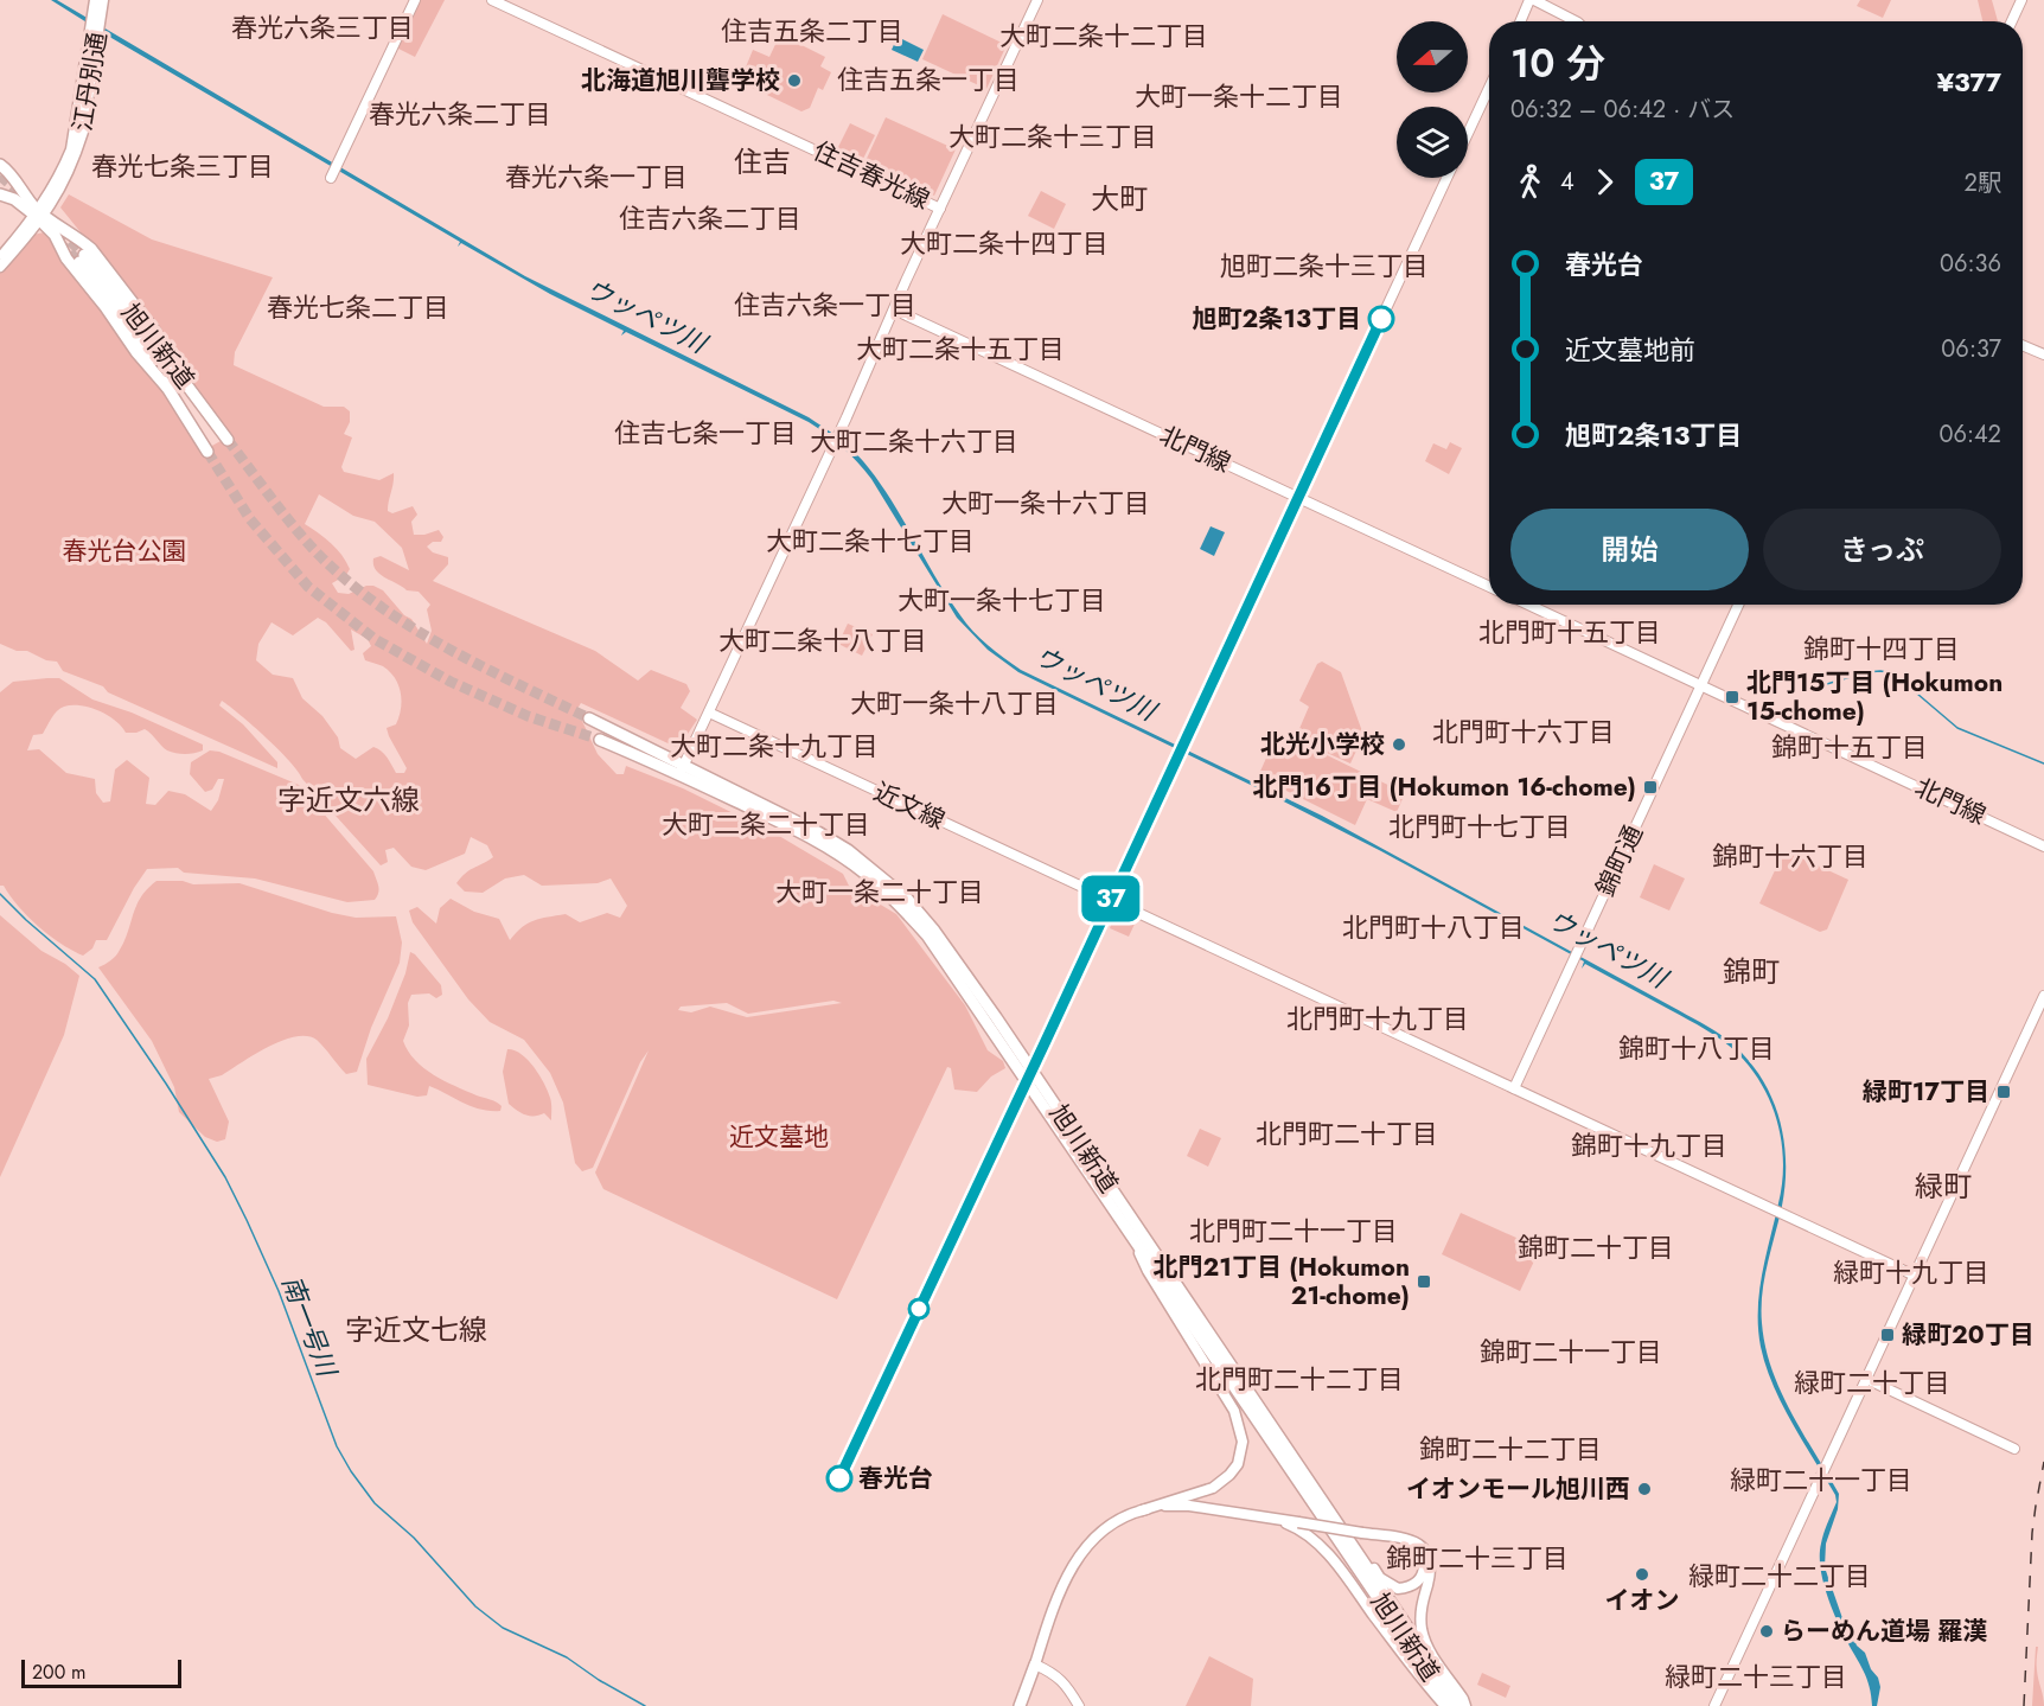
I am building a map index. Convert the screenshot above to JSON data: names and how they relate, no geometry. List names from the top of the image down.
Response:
{
  "streets": {
    "highway": ["旭川新道"],
    "main road": ["江丹別通"],
    "street": [
      "住吉春光線",
      "北門線",
      "近文線",
      "錦町通"
    ]
  },
  "crossings": [
    ["北門線", "錦町通"],
    ["近文線", "錦町通"]
  ],
  "districts": [
    "春光六条三丁目",
    "住吉五条二丁目",
    "大町二条十二丁目",
    "住吉五条一丁目",
    "大町一条十二丁目",
    "春光六条二丁目",
    "大町二条十三丁目",
    "住吉",
    "春光七条三丁目",
    "春光六条一丁目",
    "大町",
    "住吉六条二丁目",
    "大町二条十四丁目",
    "旭町二条十三丁目",
    "住吉六条一丁目",
    "春光七条二丁目",
    "大町二条十五丁目",
    "住吉七条一丁目",
    "大町二条十六丁目",
    "大町一条十六丁目",
    "大町二条十七丁目",
    "大町一条十七丁目",
    "北門町十五丁目",
    "大町二条十八丁目",
    "錦町十四丁目",
    "大町一条十八丁目",
    "北門町十六丁目",
    "大町二条十九丁目",
    "錦町十五丁目",
    "字近文六線",
    "大町二条二十丁目",
    "北門町十七丁目",
    "錦町十六丁目",
    "大町一条二十丁目",
    "北門町十八丁目",
    "錦町",
    "北門町十九丁目",
    "錦町十八丁目",
    "北門町二十丁目",
    "錦町十九丁目",
    "緑町",
    "北門町二十一丁目",
    "錦町二十丁目",
    "緑町十九丁目",
    "字近文七線",
    "錦町二十一丁目",
    "北門町二十二丁目",
    "緑町二十丁目",
    "錦町二十二丁目",
    "緑町二十一丁目",
    "錦町二十三丁目",
    "緑町二十二丁目",
    "緑町二十三丁目"
  ],
  "water": ["ウッペツ川", "南一号川"],
  "parks": ["春光台公園", "近文墓地"],
  "places": {
    "other": [
      "北海道旭川聾学校",
      "旭町2条13丁目",
      "北光小学校",
      "春光台",
      "イオンモール旭川西",
      "イオン",
      "らーめん道場 羅漢"
    ],
    "transit": [
      "北門15丁目 (Hokumon 15-chome)",
      "北門16丁目 (Hokumon 16-chome)",
      "緑町17丁目",
      "北門21丁目 (Hokumon 21-chome)",
      "緑町20丁目"
    ]
  },
  "lines": ["bus line 37"],
  "scale_bar": "200 m",
  "north": "left",
  "page": {
    "on_map": "37",
    "heading": ["10 分", "06:32 – 06:42 · バス", "¥377"],
    "legs": ["4", "37", "2駅"],
    "list": [
      {
        "name": "春光台",
        "value": "06:36"
      },
      {
        "name": "近文墓地前",
        "value": "06:37"
      },
      {
        "name": "旭町2条13丁目",
        "value": "06:42"
      }
    ],
    "buttons": ["開始", "きっぷ"],
    "scale": "200 m"
  }
}
